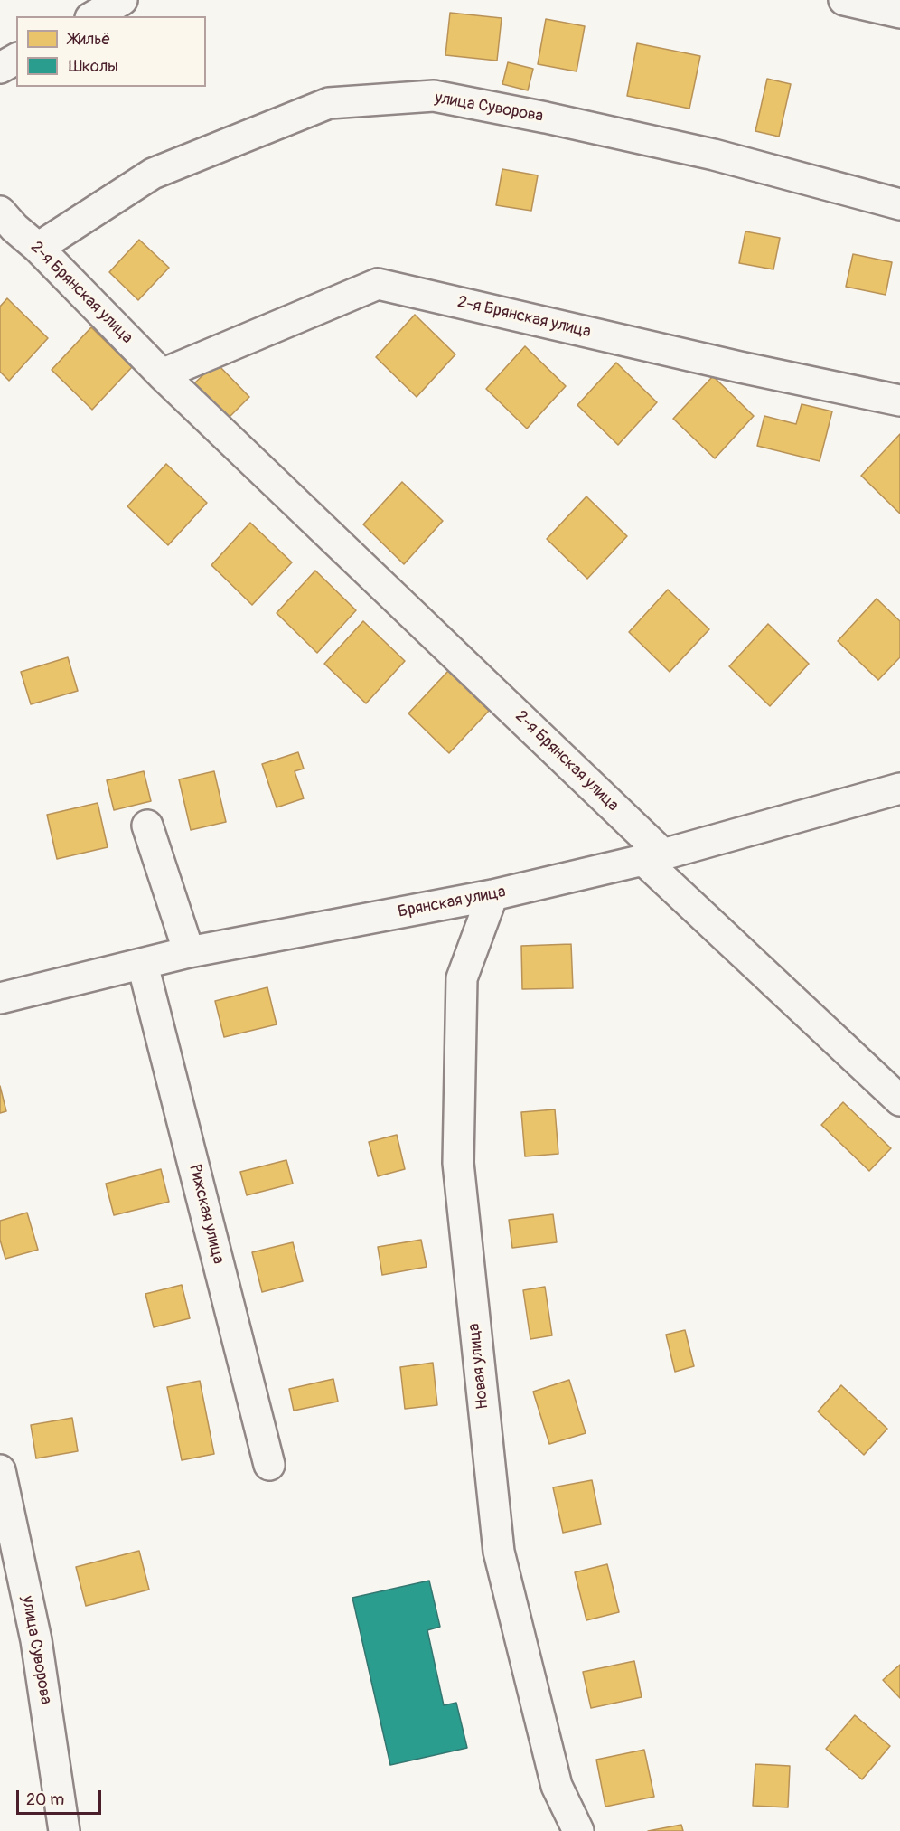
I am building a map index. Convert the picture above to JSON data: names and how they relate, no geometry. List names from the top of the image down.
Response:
{
  "streets": {
    "street": [
      "улица Суворова",
      "2-я Брянская улица",
      "Брянская улица",
      "Рижская улица",
      "Новая улица"
    ]
  },
  "crossings": [
    ["улица Суворова", "2-я Брянская улица"],
    ["2-я Брянская улица", "Брянская улица"],
    ["Брянская улица", "Рижская улица"],
    ["Брянская улица", "Новая улица"]
  ],
  "legend": ["Жильё", "Школы"],
  "scale_bar": "20 m"
}
